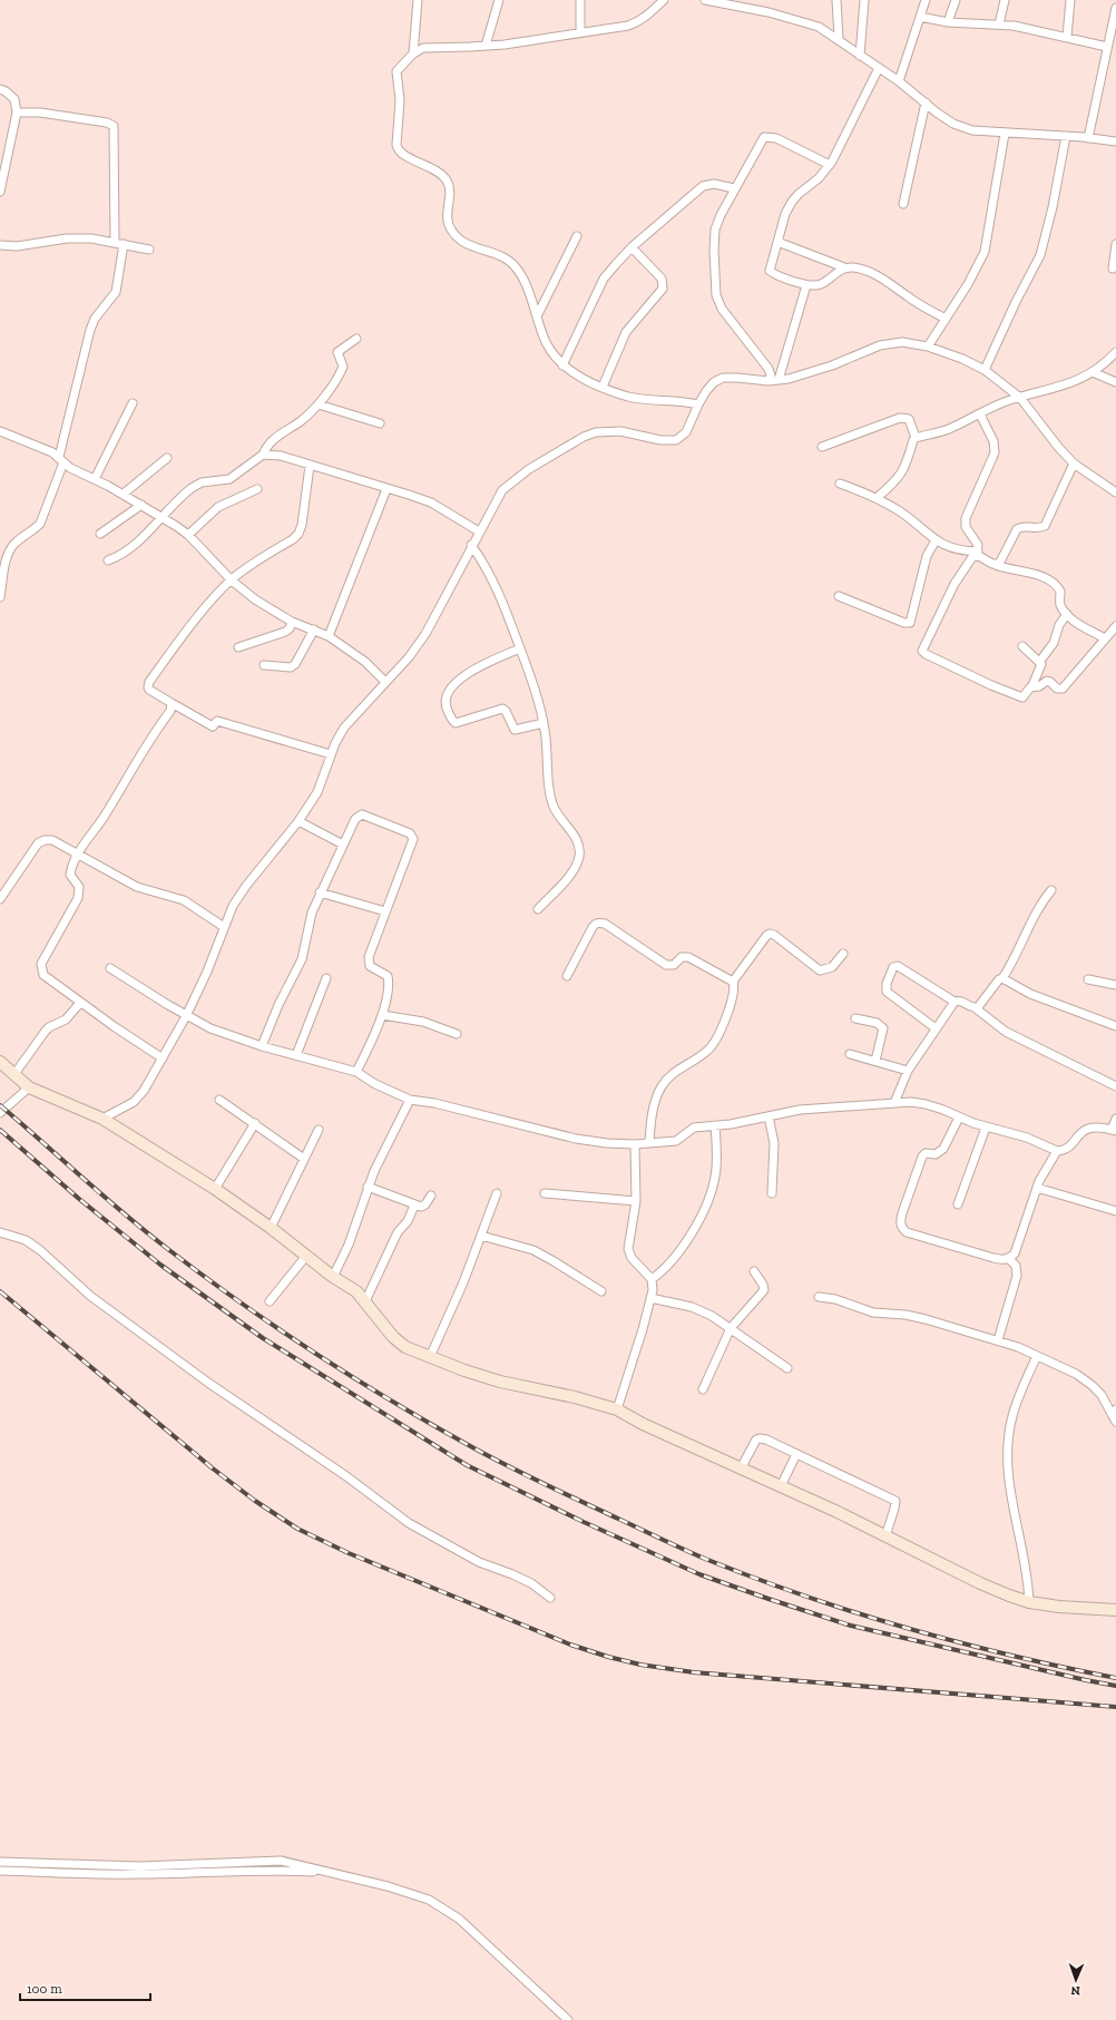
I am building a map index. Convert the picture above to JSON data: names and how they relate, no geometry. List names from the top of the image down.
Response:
{
  "scale_bar": "100 m",
  "north": "bottom"
}
